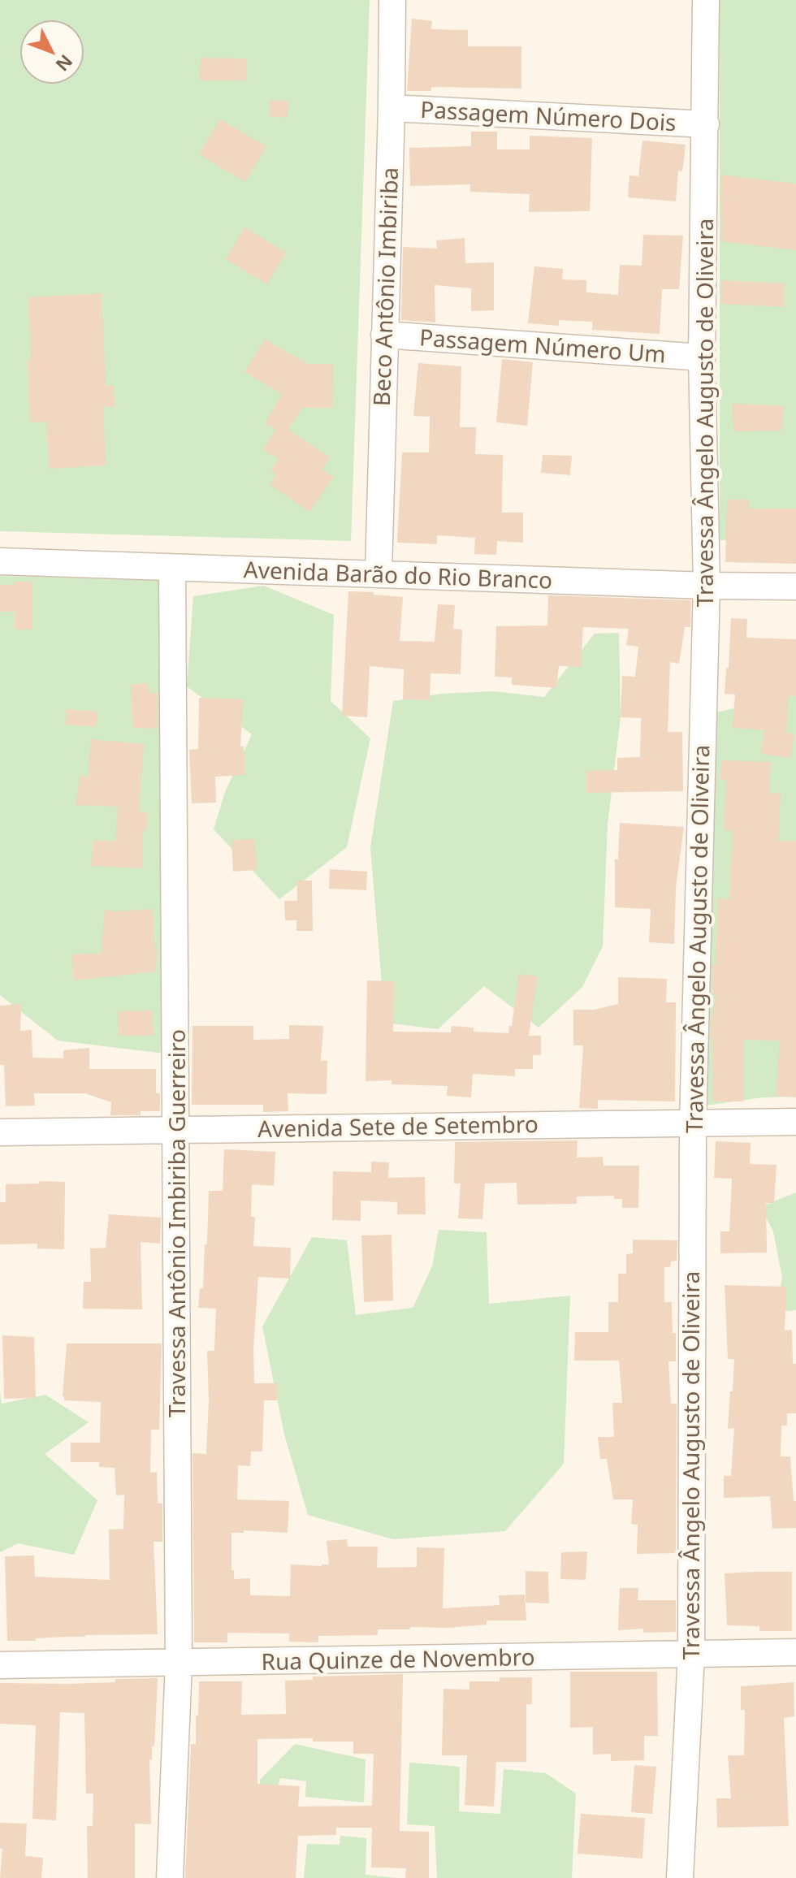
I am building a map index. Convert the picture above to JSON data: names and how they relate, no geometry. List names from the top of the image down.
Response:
{
  "streets": {
    "street": [
      "Passagem Número Dois",
      "Beco Antônio Imbiriba",
      "Passagem Número Um",
      "Travessa Ângelo Augusto de Oliveira",
      "Avenida Barão do Rio Branco",
      "Avenida Sete de Setembro",
      "Travessa Antônio Imbiriba Guerreiro",
      "Rua Quinze de Novembro"
    ]
  },
  "crossings": [
    ["Passagem Número Dois", "Beco Antônio Imbiriba"],
    ["Passagem Número Dois", "Travessa Ângelo Augusto de Oliveira"],
    ["Beco Antônio Imbiriba", "Passagem Número Um"],
    ["Beco Antônio Imbiriba", "Avenida Barão do Rio Branco"],
    ["Passagem Número Um", "Travessa Ângelo Augusto de Oliveira"],
    ["Travessa Ângelo Augusto de Oliveira", "Avenida Barão do Rio Branco"],
    ["Travessa Ângelo Augusto de Oliveira", "Avenida Sete de Setembro"],
    ["Travessa Ângelo Augusto de Oliveira", "Rua Quinze de Novembro"],
    ["Avenida Barão do Rio Branco", "Travessa Antônio Imbiriba Guerreiro"],
    ["Avenida Sete de Setembro", "Travessa Antônio Imbiriba Guerreiro"],
    ["Travessa Antônio Imbiriba Guerreiro", "Rua Quinze de Novembro"]
  ],
  "north": "bottom right"
}
